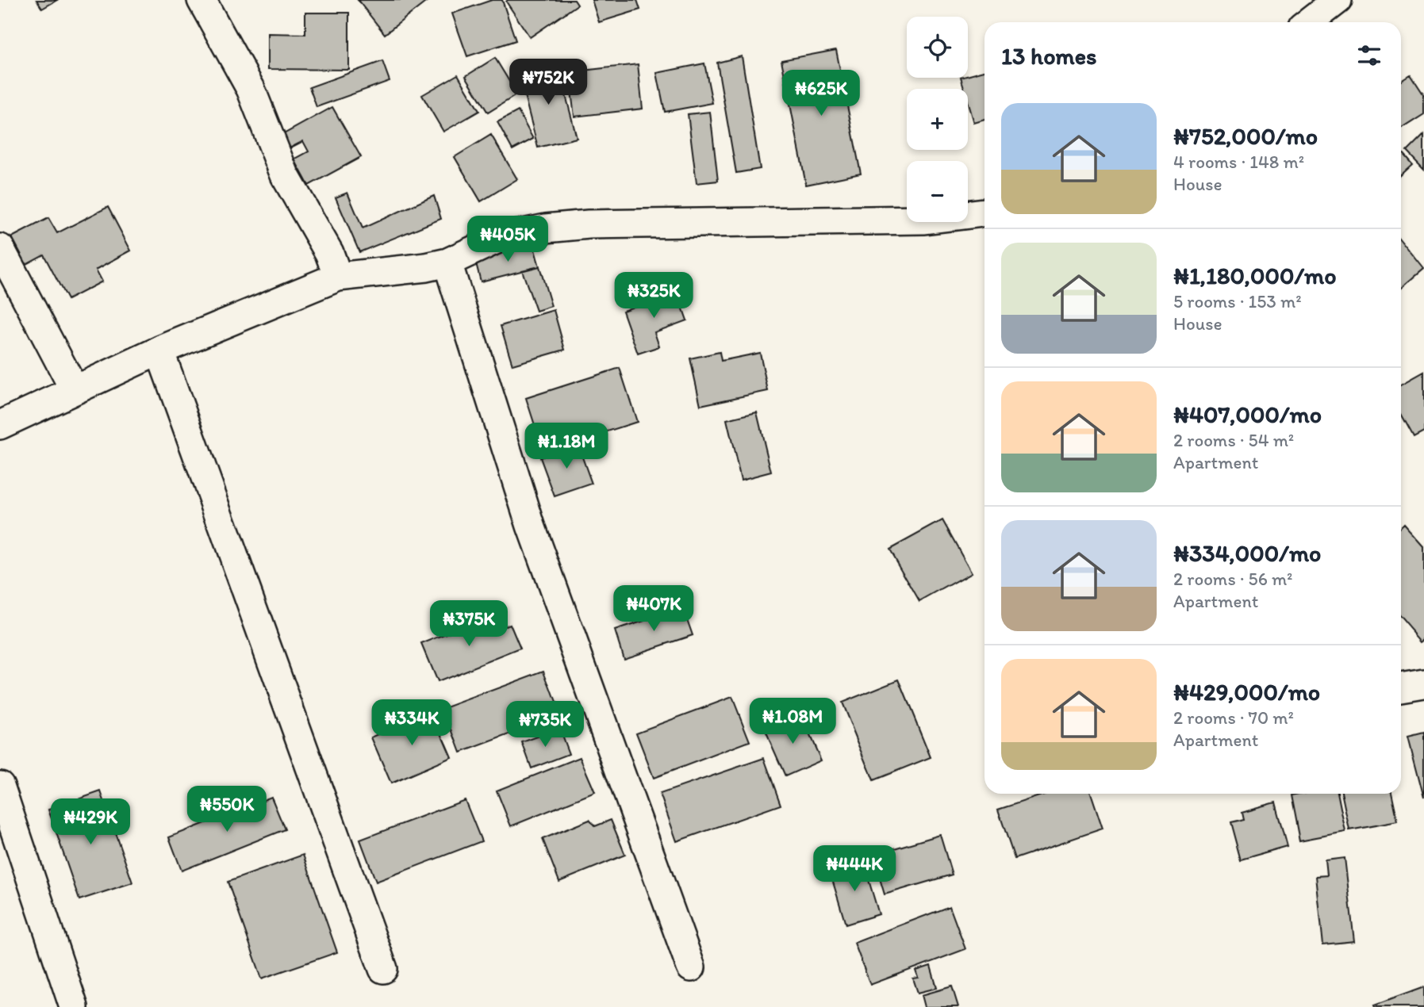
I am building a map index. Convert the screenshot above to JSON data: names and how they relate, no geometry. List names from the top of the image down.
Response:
{
  "page": {
    "map_buttons": ["+", "−"],
    "heading": "13 homes",
    "price": [
      "₦752K",
      "₦625K",
      "₦405K",
      "₦325K",
      "₦1.18M",
      "₦407K",
      "₦375K",
      "₦1.08M",
      "₦334K",
      "₦735K",
      "₦550K",
      "₦429K",
      "₦444K"
    ],
    "list": [
      {
        "name": "₦752,000/mo",
        "note": "4 rooms · 148 m² · House"
      },
      {
        "name": "₦1,180,000/mo",
        "note": "5 rooms · 153 m² · House"
      },
      {
        "name": "₦407,000/mo",
        "note": "2 rooms · 54 m² · Apartment"
      },
      {
        "name": "₦334,000/mo",
        "note": "2 rooms · 56 m² · Apartment"
      },
      {
        "name": "₦429,000/mo",
        "note": "2 rooms · 70 m² · Apartment"
      }
    ]
  }
}
